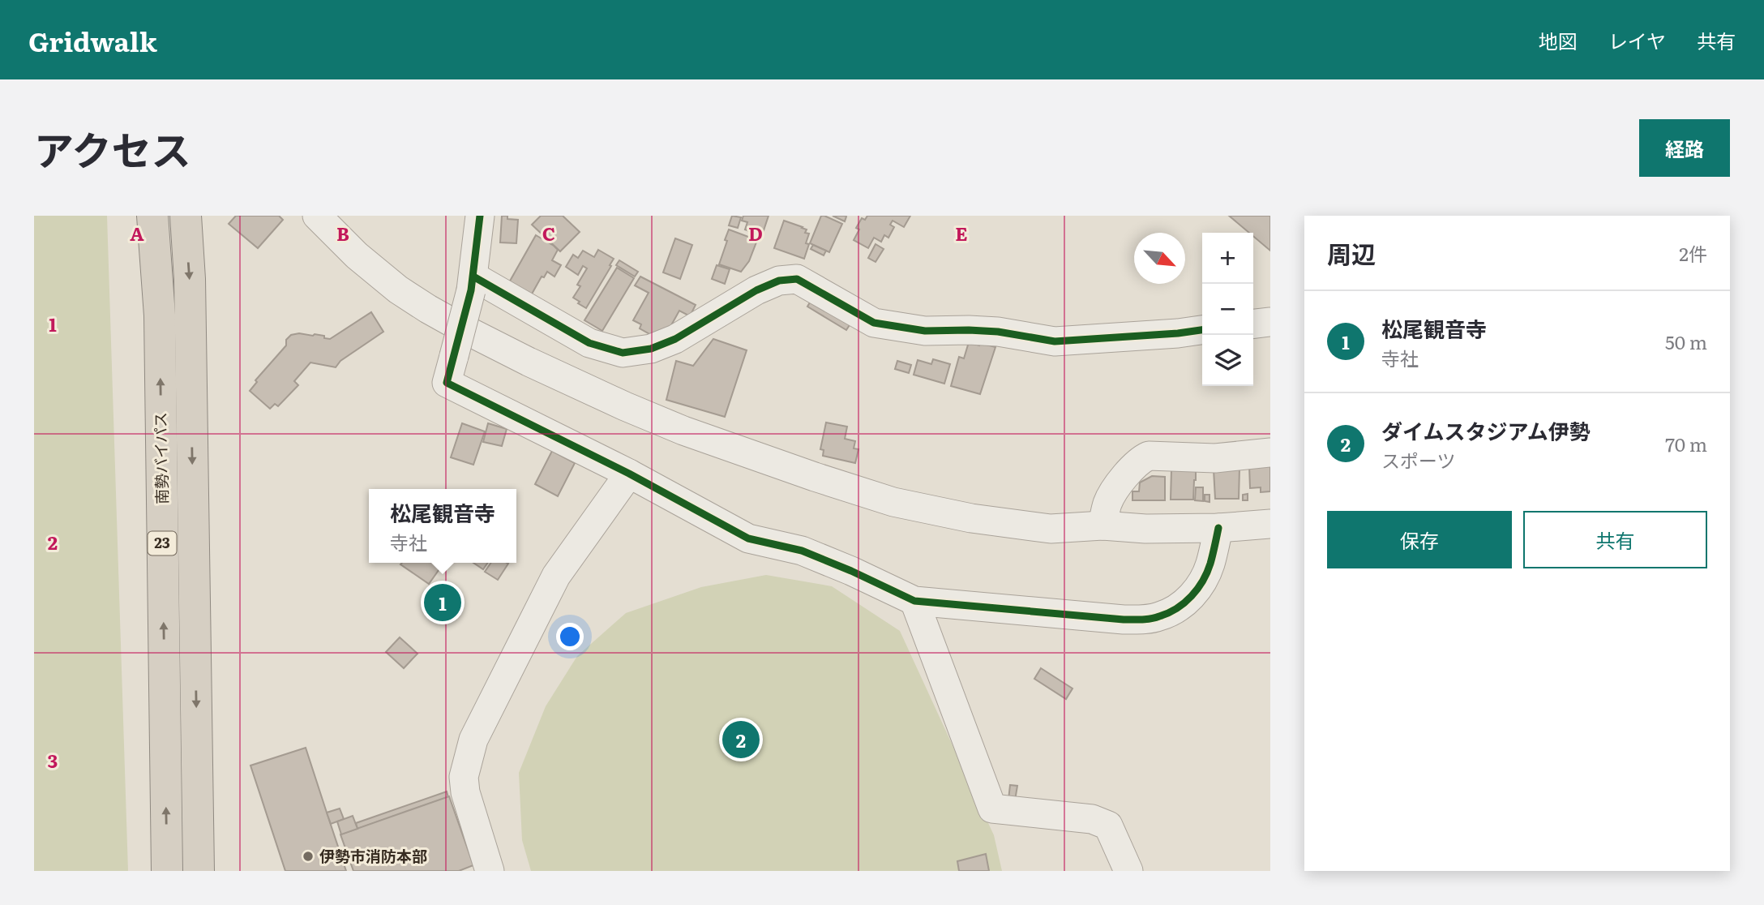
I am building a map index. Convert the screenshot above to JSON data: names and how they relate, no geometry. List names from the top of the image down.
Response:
{
  "streets": {
    "highway": ["南勢バイパス", "23"]
  },
  "places": ["伊勢市消防本部"],
  "north": "bottom right",
  "page": {
    "header": "Gridwalk",
    "nav": ["地図", "レイヤ", "共有"],
    "title": "アクセス",
    "buttons": [
      "経路",
      ["保存", "共有"]
    ],
    "heading": ["周辺", "2件"],
    "map_buttons": ["+", "−"],
    "list": [
      {
        "mark": "1",
        "name": "松尾観音寺",
        "note": "寺社",
        "value": "50 m"
      },
      {
        "mark": "2",
        "name": "ダイムスタジアム伊勢",
        "note": "スポーツ",
        "value": "70 m"
      }
    ],
    "popup": ["松尾観音寺", "寺社"],
    "pins": ["1", "2"]
  },
  "grid": {
    "columns": [
      "A",
      "B",
      "C",
      "D",
      "E"
    ],
    "rows": ["1", "2", "3"]
  }
}
